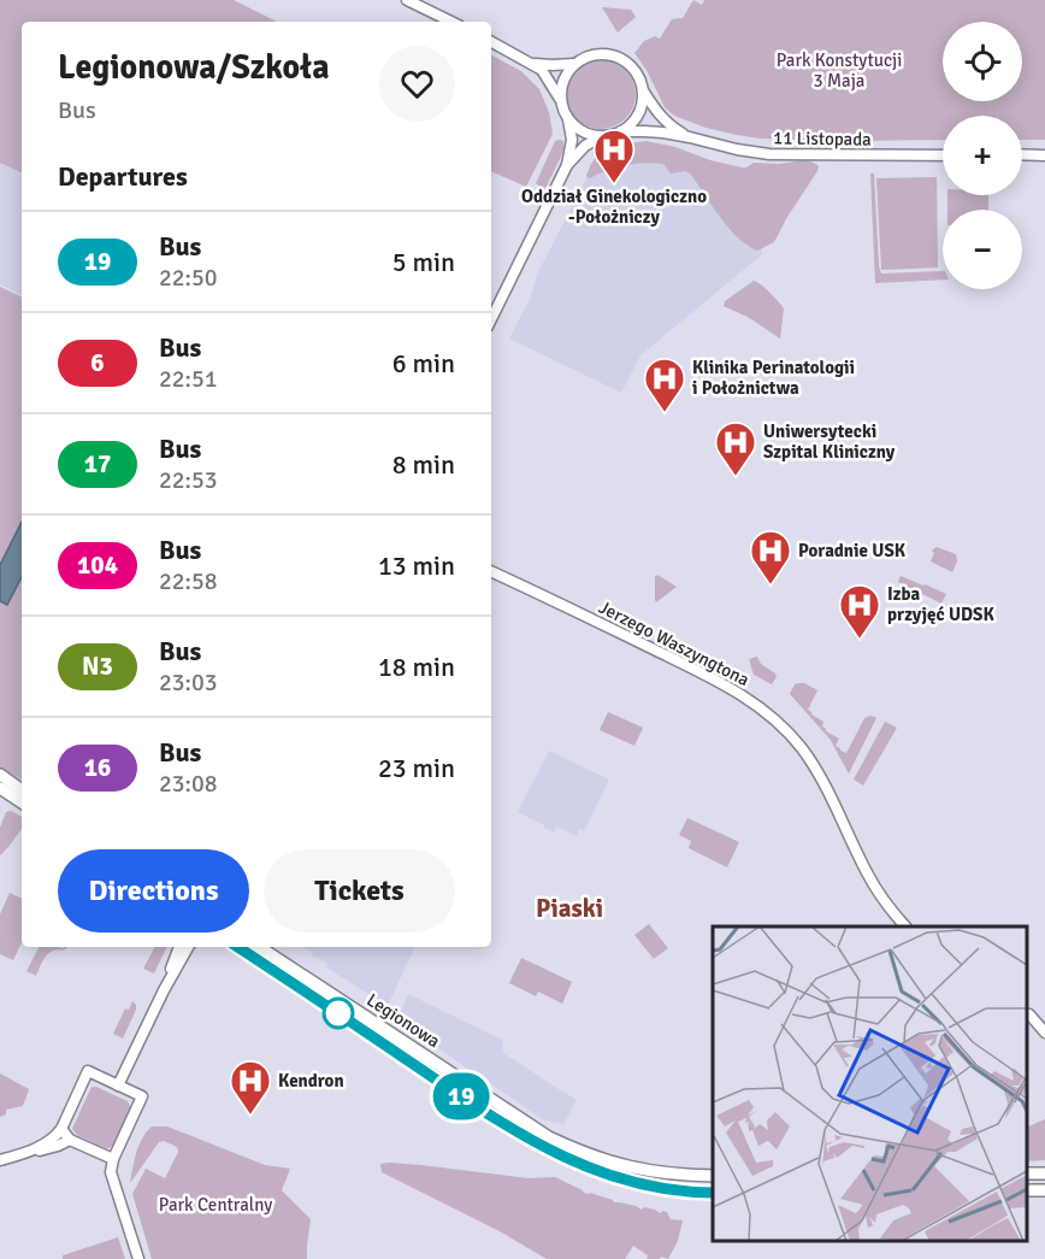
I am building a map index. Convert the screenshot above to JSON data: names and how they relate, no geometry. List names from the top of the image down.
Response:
{
  "streets": {
    "main road": ["Legionowa"],
    "street": ["11 Listopada", "Jerzego Waszyngtona"]
  },
  "districts": ["Piaski"],
  "parks": ["Park Konstytucji 3 Maja", "Park Centralny"],
  "places": {
    "hospital": [
      "Oddział Ginekologiczno -Położniczy",
      "Klinika Perinatologii i Położnictwa",
      "Uniwersytecki Szpital Kliniczny",
      "Poradnie USK",
      "Izba przyjęć UDSK",
      "Kendron"
    ]
  },
  "lines": ["bus line 19"],
  "page": {
    "on_map": "19",
    "map_buttons": ["+", "−"],
    "heading": [
      ["Legionowa/Szkoła", "Bus"],
      "Departures"
    ],
    "list": [
      {
        "mark": "19",
        "name": "Bus",
        "note": "22:50",
        "value": "5 min"
      },
      {
        "mark": "6",
        "name": "Bus",
        "note": "22:51",
        "value": "6 min"
      },
      {
        "mark": "17",
        "name": "Bus",
        "note": "22:53",
        "value": "8 min"
      },
      {
        "mark": "104",
        "name": "Bus",
        "note": "22:58",
        "value": "13 min"
      },
      {
        "mark": "N3",
        "name": "Bus",
        "note": "23:03",
        "value": "18 min"
      },
      {
        "mark": "16",
        "name": "Bus",
        "note": "23:08",
        "value": "23 min"
      }
    ],
    "buttons": ["Directions", "Tickets"]
  }
}
